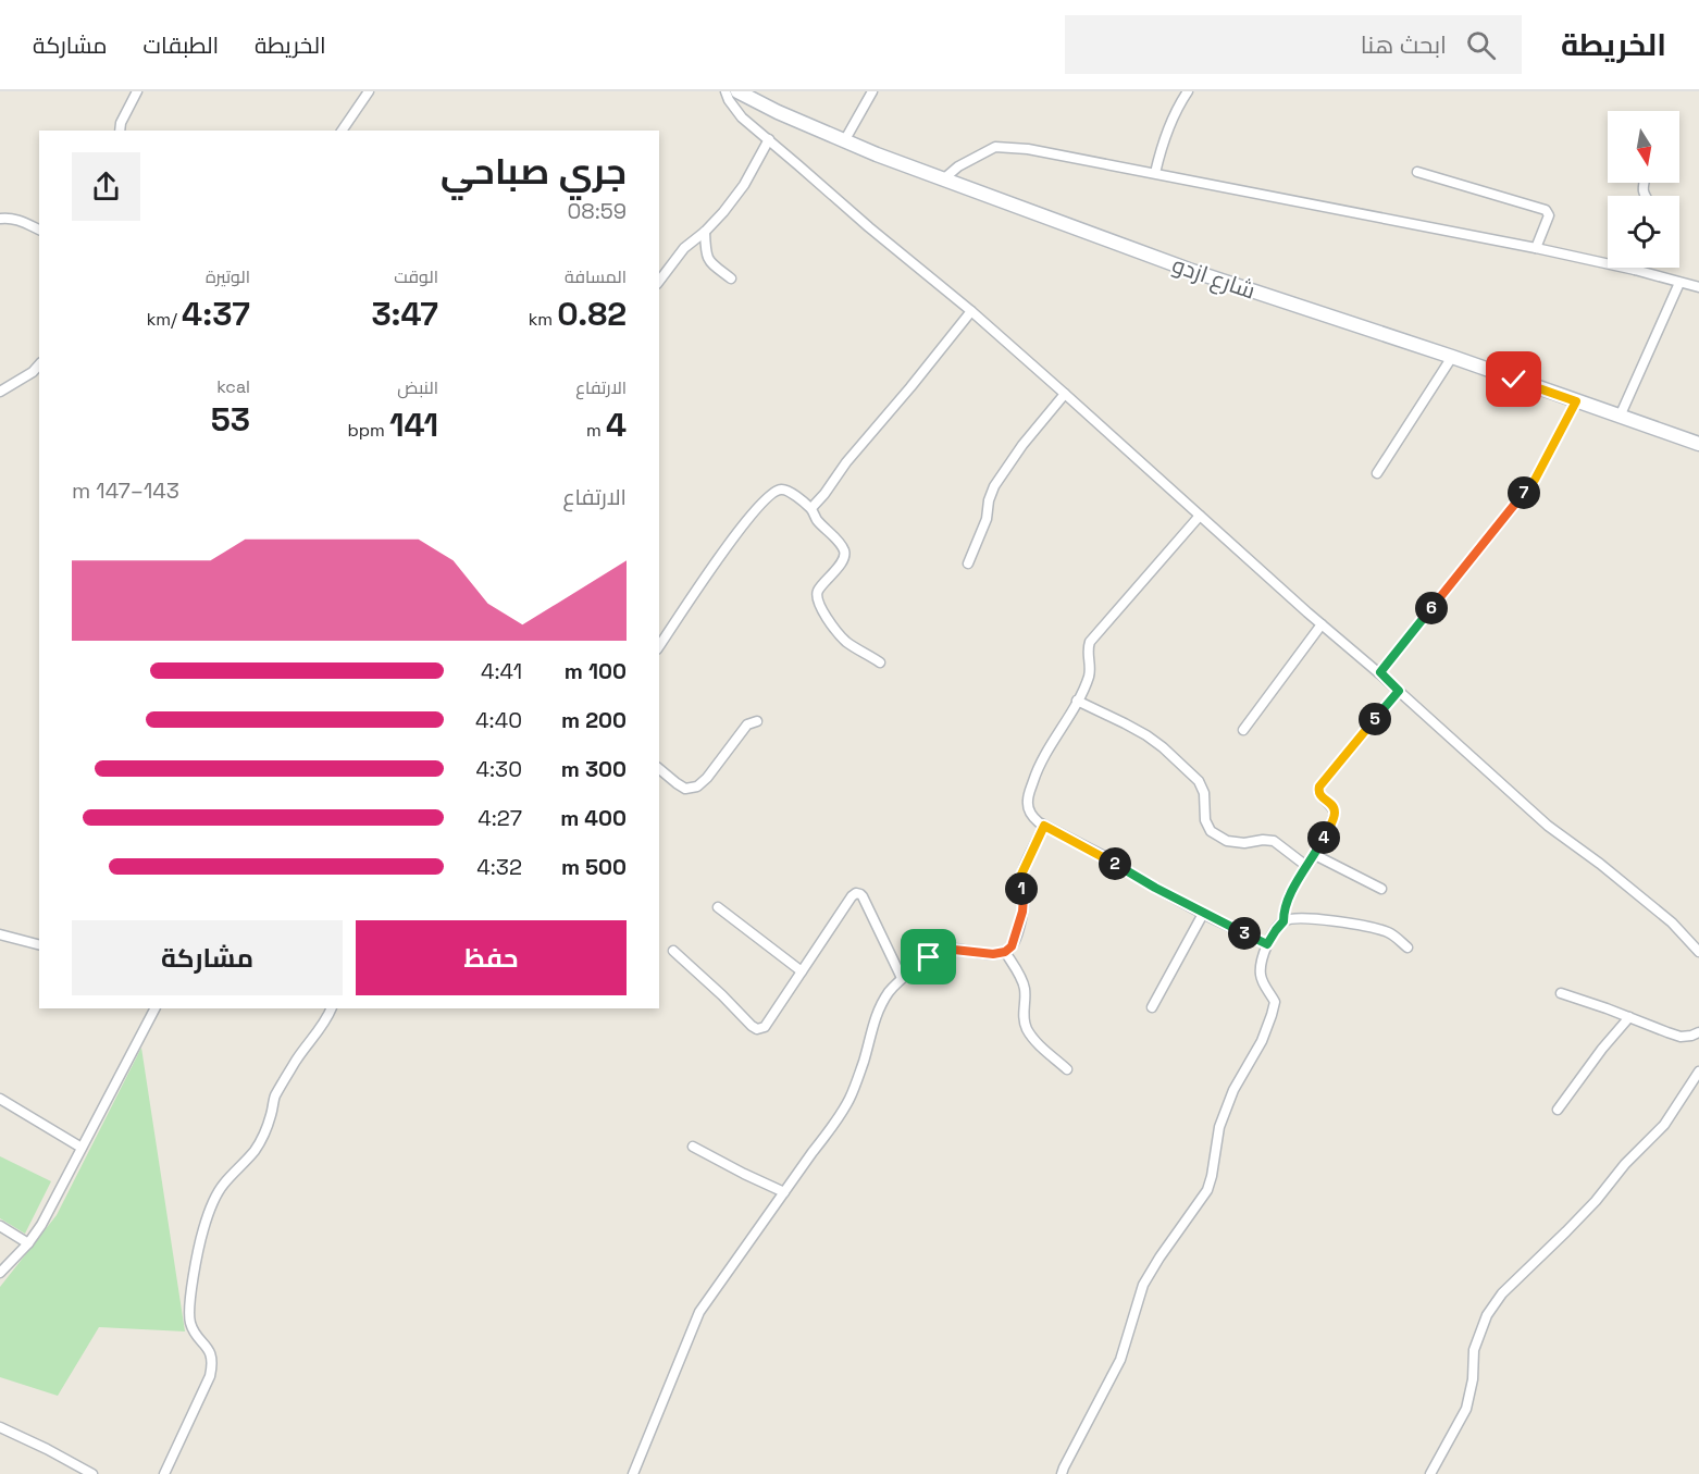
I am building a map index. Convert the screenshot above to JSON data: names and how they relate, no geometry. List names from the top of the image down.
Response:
{
  "streets": {
    "street": ["شارع ازدو"]
  },
  "north": "bottom",
  "page": {
    "header": "الخريطة",
    "search": "ابحث هنا",
    "nav": ["الخريطة", "الطبقات", "مشاركة"],
    "heading": ["جري صباحي", "08:59"],
    "stats": [
      ["المسافة", "0.82 km"],
      ["الوقت", "3:47"],
      ["الوتيرة", "4:37 /km"],
      ["الارتفاع", "4 m"],
      ["النبض", "141 bpm"],
      ["kcal", "53"]
    ],
    "chart": ["الارتفاع", "143–147 m"],
    "pins": [
      "7",
      "6",
      "5",
      "4",
      "2",
      "1",
      "3"
    ],
    "list": [
      {
        "name": "100 m",
        "note": "4:41"
      },
      {
        "name": "200 m",
        "note": "4:40"
      },
      {
        "name": "300 m",
        "note": "4:30"
      },
      {
        "name": "400 m",
        "note": "4:27"
      },
      {
        "name": "500 m",
        "note": "4:32"
      }
    ],
    "buttons": ["حفظ", "مشاركة"]
  }
}
